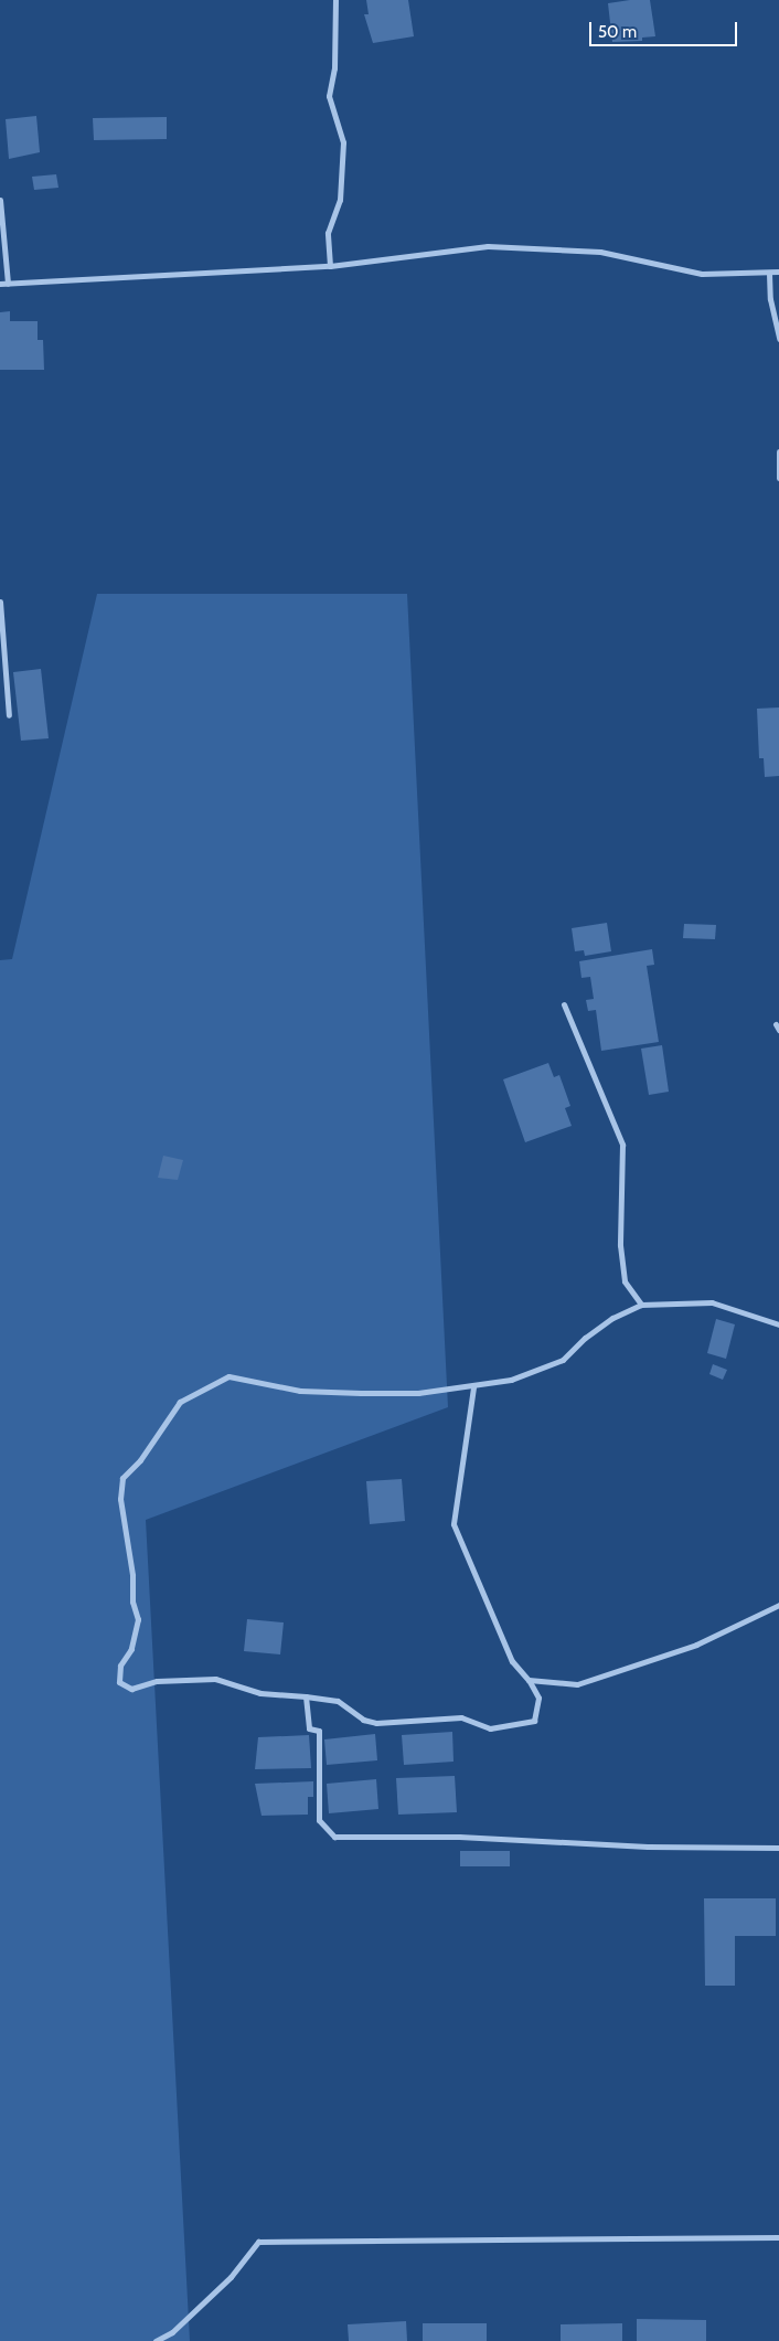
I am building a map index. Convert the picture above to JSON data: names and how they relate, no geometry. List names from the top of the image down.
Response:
{
  "scale_bar": "50 m"
}
